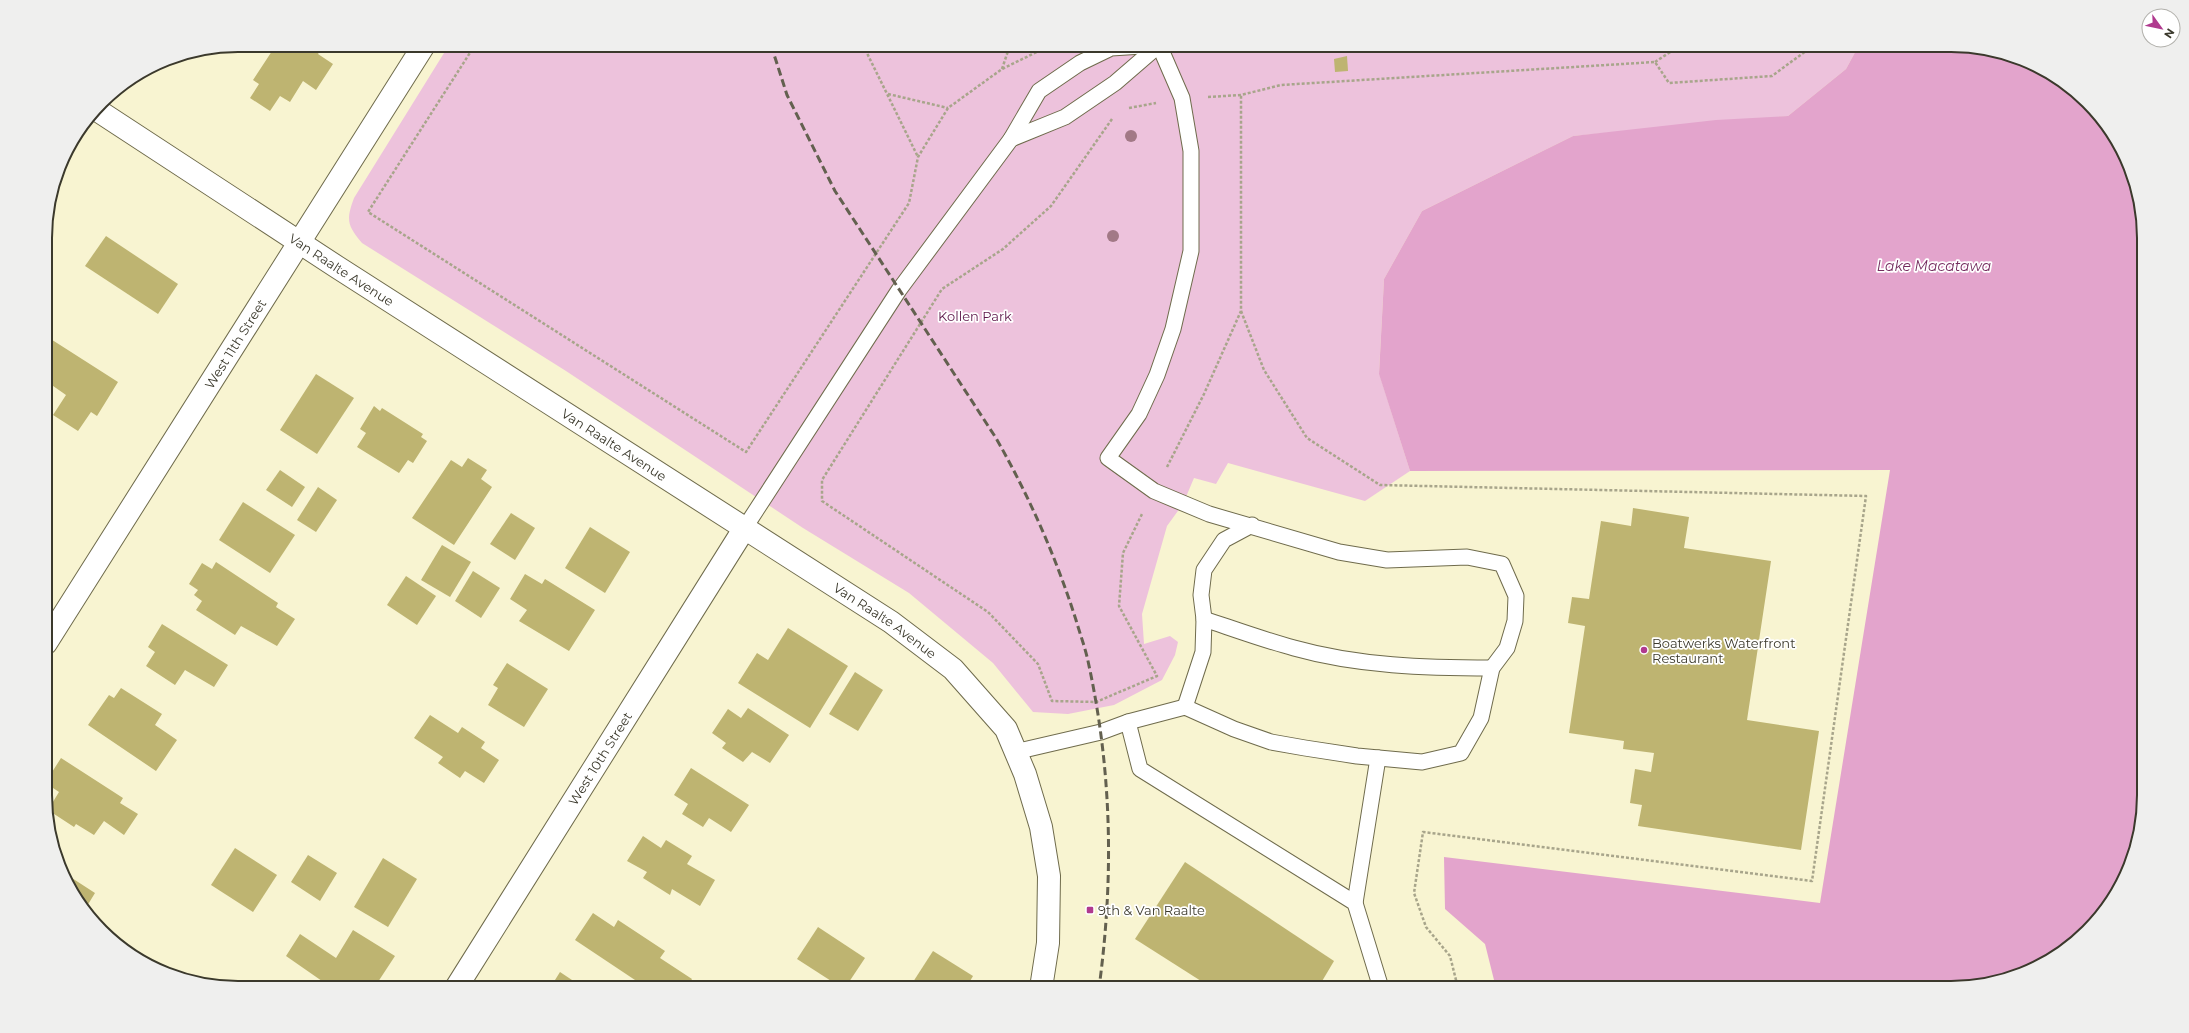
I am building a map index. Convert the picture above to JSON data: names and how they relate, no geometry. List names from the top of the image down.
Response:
{
  "streets": {
    "street": ["Van Raalte Avenue", "West 11th Street", "West 10th Street"]
  },
  "crossings": [
    ["Van Raalte Avenue", "West 11th Street"],
    ["Van Raalte Avenue", "West 10th Street"]
  ],
  "water": ["Lake Macatawa"],
  "parks": ["Kollen Park"],
  "places": {
    "other": ["Boatwerks Waterfront Restaurant"],
    "transit": ["9th & Van Raalte"]
  },
  "north": "bottom right"
}
